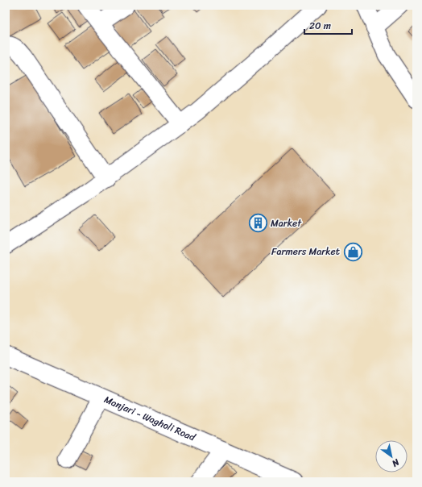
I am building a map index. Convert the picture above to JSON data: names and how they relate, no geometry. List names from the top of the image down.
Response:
{
  "streets": {
    "main road": ["Manjari - Wagholi Road"]
  },
  "places": {
    "building": ["Market"],
    "shop": ["Farmers Market"]
  },
  "scale_bar": "20 m",
  "north": "bottom right"
}
